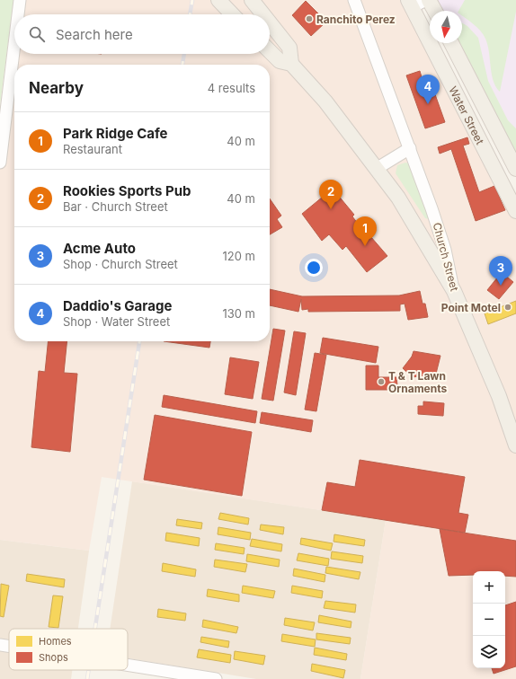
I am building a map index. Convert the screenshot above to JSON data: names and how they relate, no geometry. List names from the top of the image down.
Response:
{
  "streets": {
    "main road": ["Water Street", "Church Street"]
  },
  "places": ["Ranchito Perez", "Point Motel", "T & T Lawn Ornaments"],
  "legend": ["Homes", "Shops"],
  "north": "bottom",
  "page": {
    "search": "Search here",
    "heading": ["Nearby", "4 results"],
    "pins": [
      "4",
      "2",
      "1",
      "3"
    ],
    "list": [
      {
        "mark": "1",
        "name": "Park Ridge Cafe",
        "note": "Restaurant",
        "value": "40 m"
      },
      {
        "mark": "2",
        "name": "Rookies Sports Pub",
        "note": "Bar · Church Street",
        "value": "40 m"
      },
      {
        "mark": "3",
        "name": "Acme Auto",
        "note": "Shop · Church Street",
        "value": "120 m"
      },
      {
        "mark": "4",
        "name": "Daddio's Garage",
        "note": "Shop · Water Street",
        "value": "130 m"
      }
    ],
    "map_buttons": ["+", "−"]
  }
}
